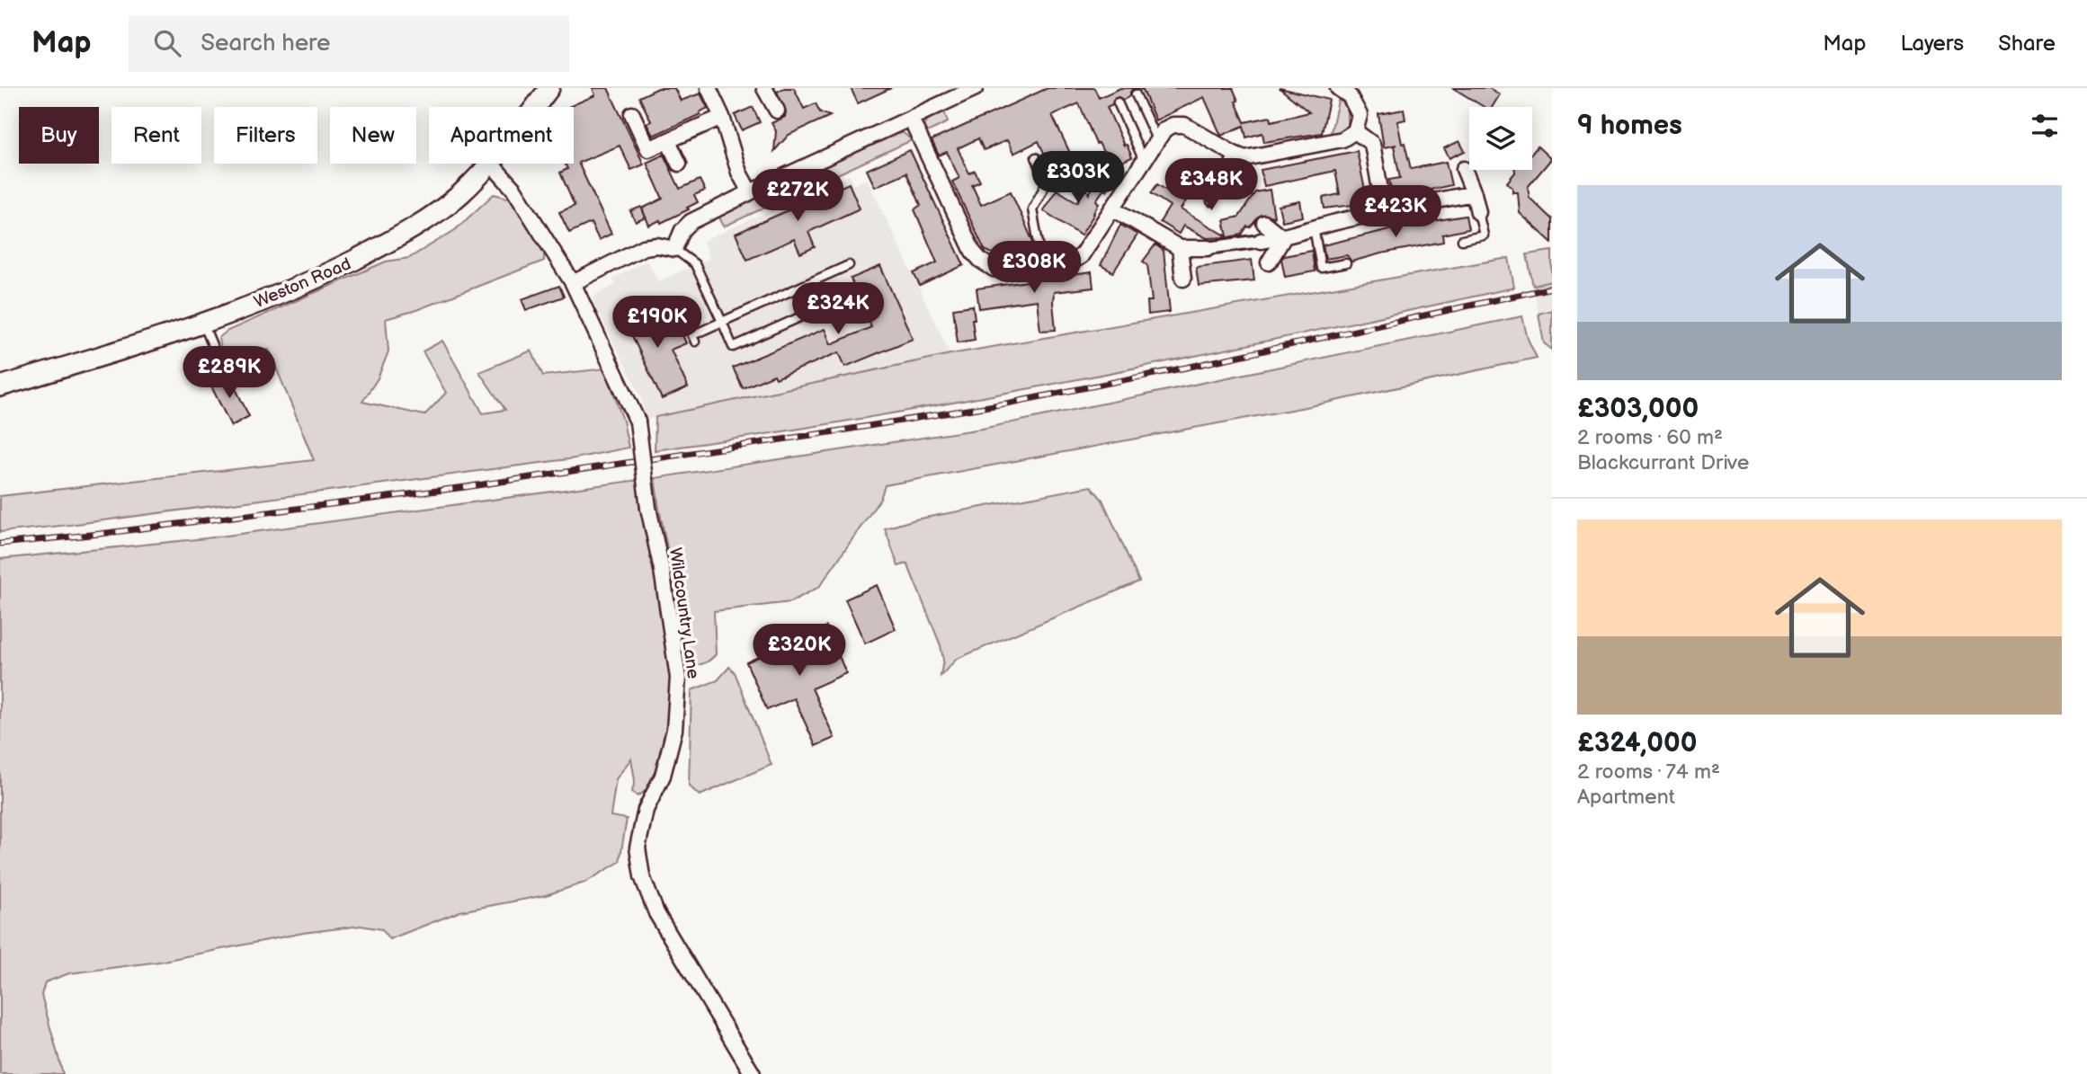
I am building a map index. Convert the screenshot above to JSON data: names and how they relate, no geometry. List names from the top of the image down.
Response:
{
  "streets": {
    "street": ["Weston Road", "Wildcountry Lane"]
  },
  "crossings": [
    ["Weston Road", "Wildcountry Lane"]
  ],
  "page": {
    "header": "Map",
    "search": "Search here",
    "nav": ["Map", "Layers", "Share"],
    "heading": "9 homes",
    "chip": [
      "Buy",
      "Rent",
      "Filters",
      "New",
      "Apartment"
    ],
    "price": [
      "£303K",
      "£348K",
      "£272K",
      "£423K",
      "£308K",
      "£324K",
      "£190K",
      "£289K",
      "£320K"
    ],
    "list": [
      {
        "name": "£303,000",
        "note": "2 rooms · 60 m² · Blackcurrant Drive"
      },
      {
        "name": "£324,000",
        "note": "2 rooms · 74 m² · Apartment"
      }
    ]
  }
}
